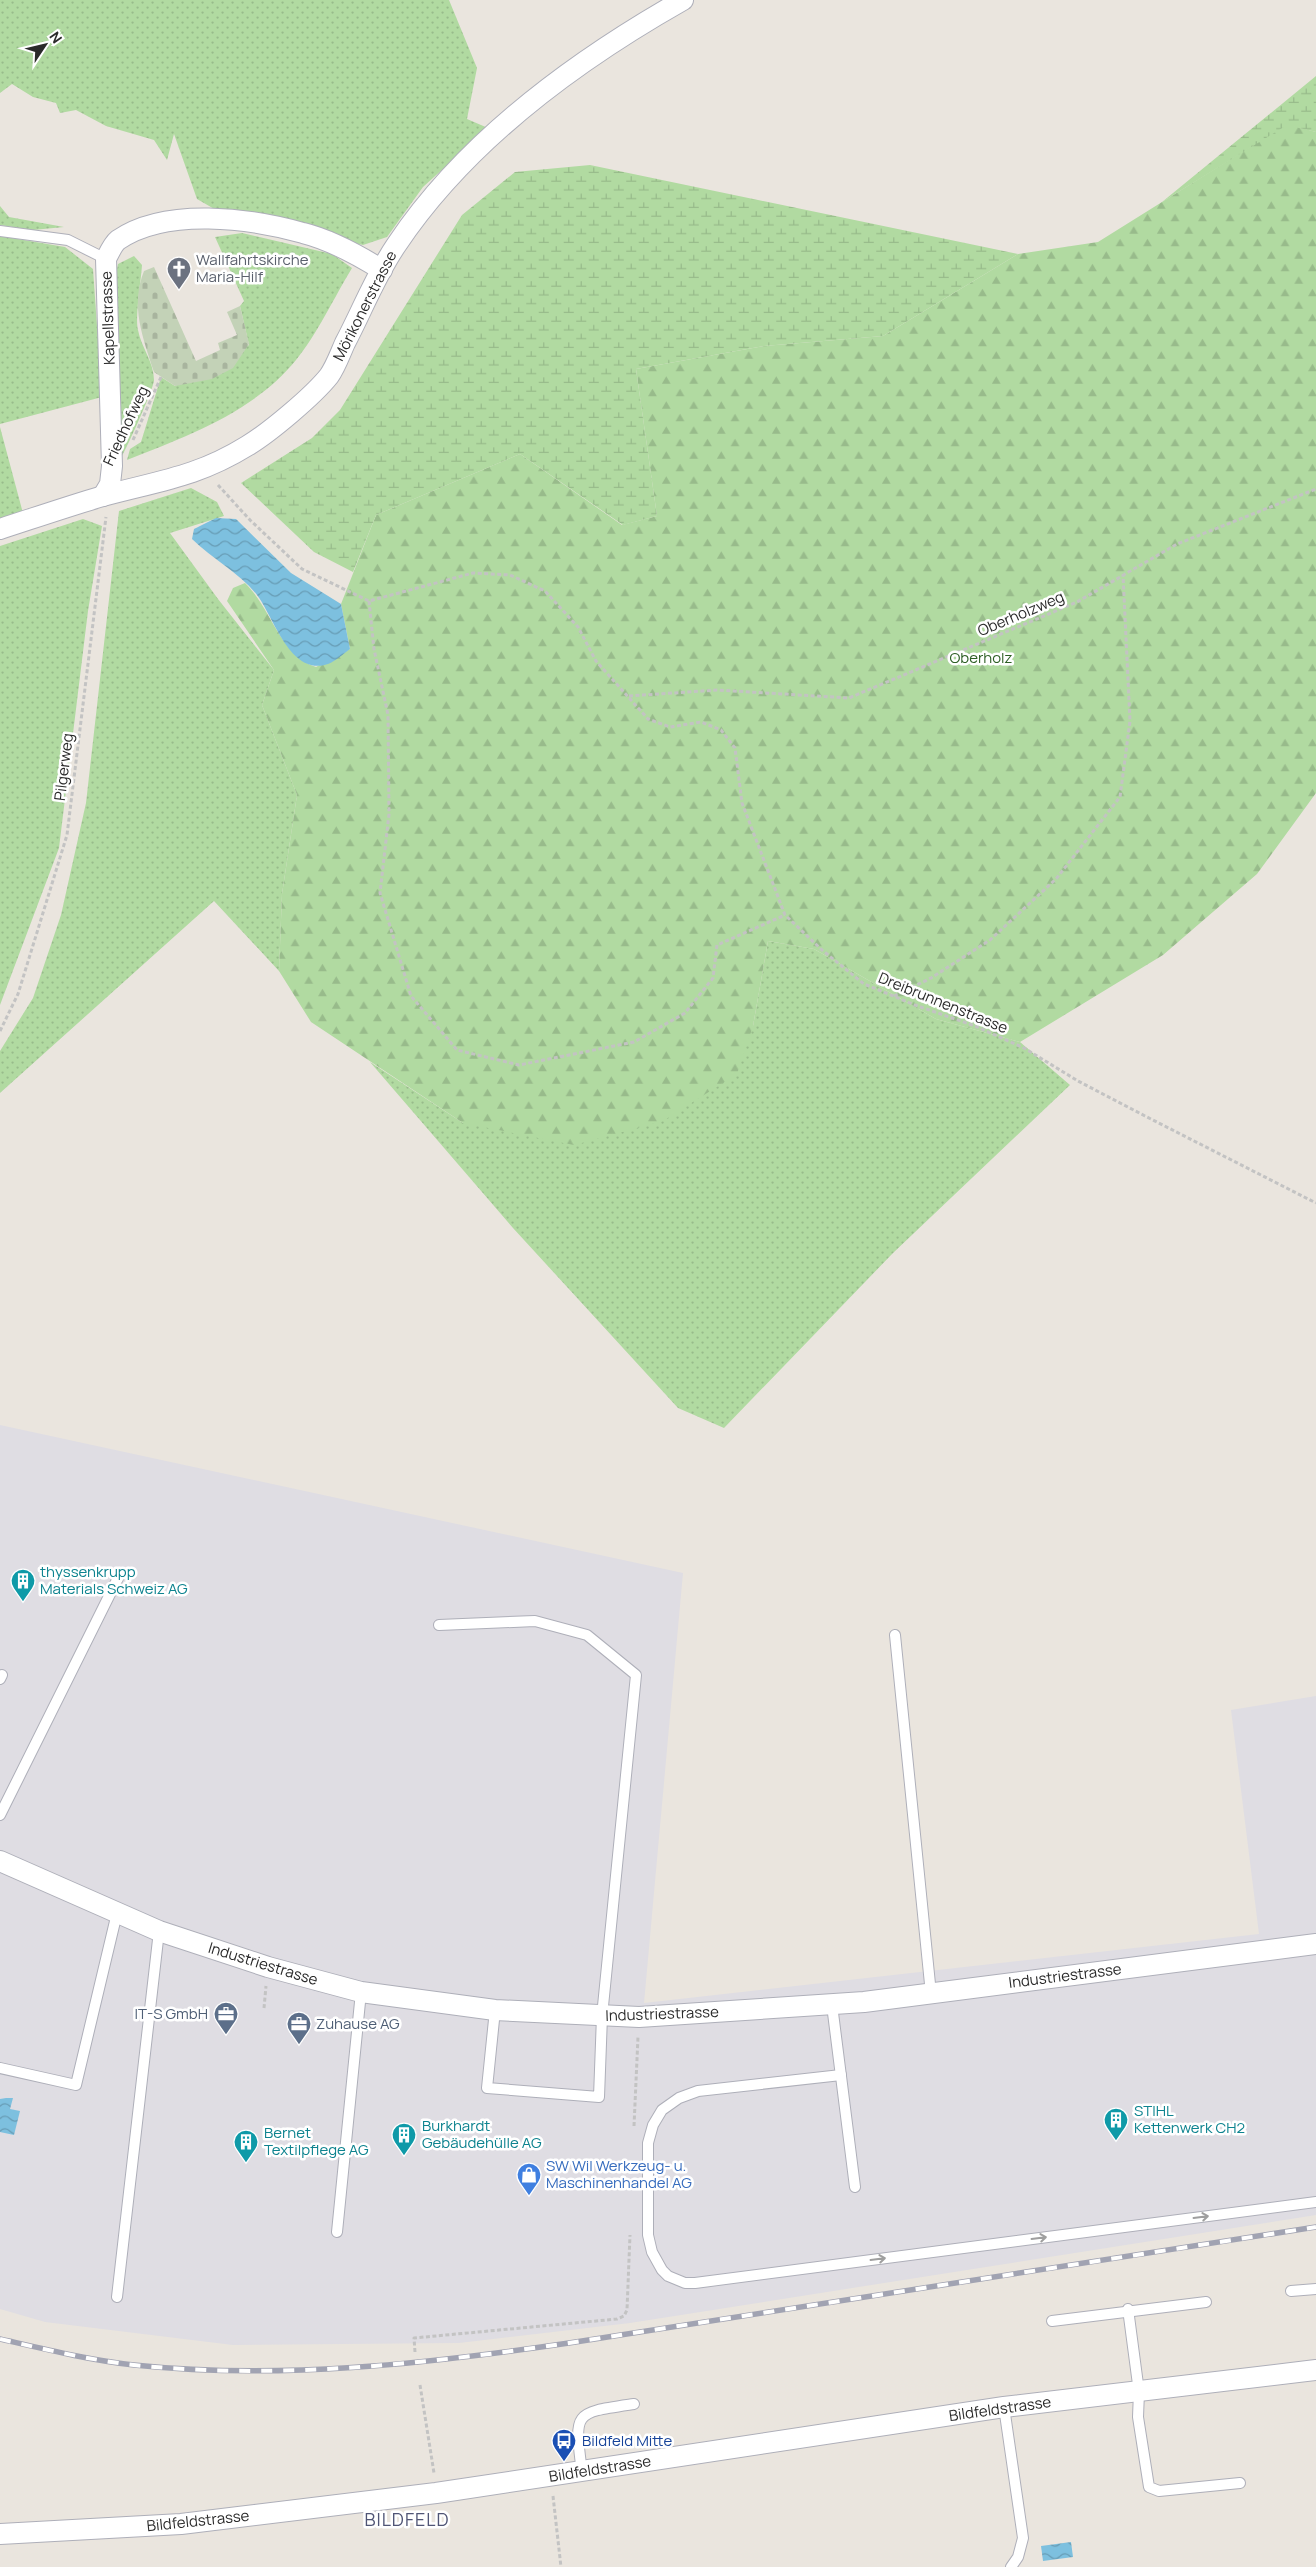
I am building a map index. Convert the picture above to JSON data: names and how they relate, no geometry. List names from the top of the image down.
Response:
{
  "streets": {
    "street": [
      "Mörikonerstrasse",
      "Kapellstrasse",
      "Industriestrasse",
      "Bildfeldstrasse"
    ],
    "path": [
      "Friedhofweg",
      "Oberholzweg",
      "Pilgerweg",
      "Dreibrunnenstrasse"
    ]
  },
  "crossings": [
    ["Mörikonerstrasse", "Kapellstrasse"],
    ["Mörikonerstrasse", "Pilgerweg"],
    ["Kapellstrasse", "Pilgerweg"],
    ["Oberholzweg", "Dreibrunnenstrasse"]
  ],
  "districts": ["BILDFELD"],
  "parks": ["Oberholz"],
  "places": {
    "church": ["Wallfahrtskirche Maria-Hilf"],
    "building": [
      "thyssenkrupp Materials Schweiz AG",
      "STIHL Kettenwerk CH2",
      "Burkhardt Gebäudehülle AG",
      "Bernet Textilpflege AG"
    ],
    "office": ["IT-S GmbH", "Zuhause AG"],
    "shop": ["SW Wil Werkzeug- u. Maschinenhandel AG"],
    "bus stop": ["Bildfeld Mitte"]
  },
  "north": "top right"
}
